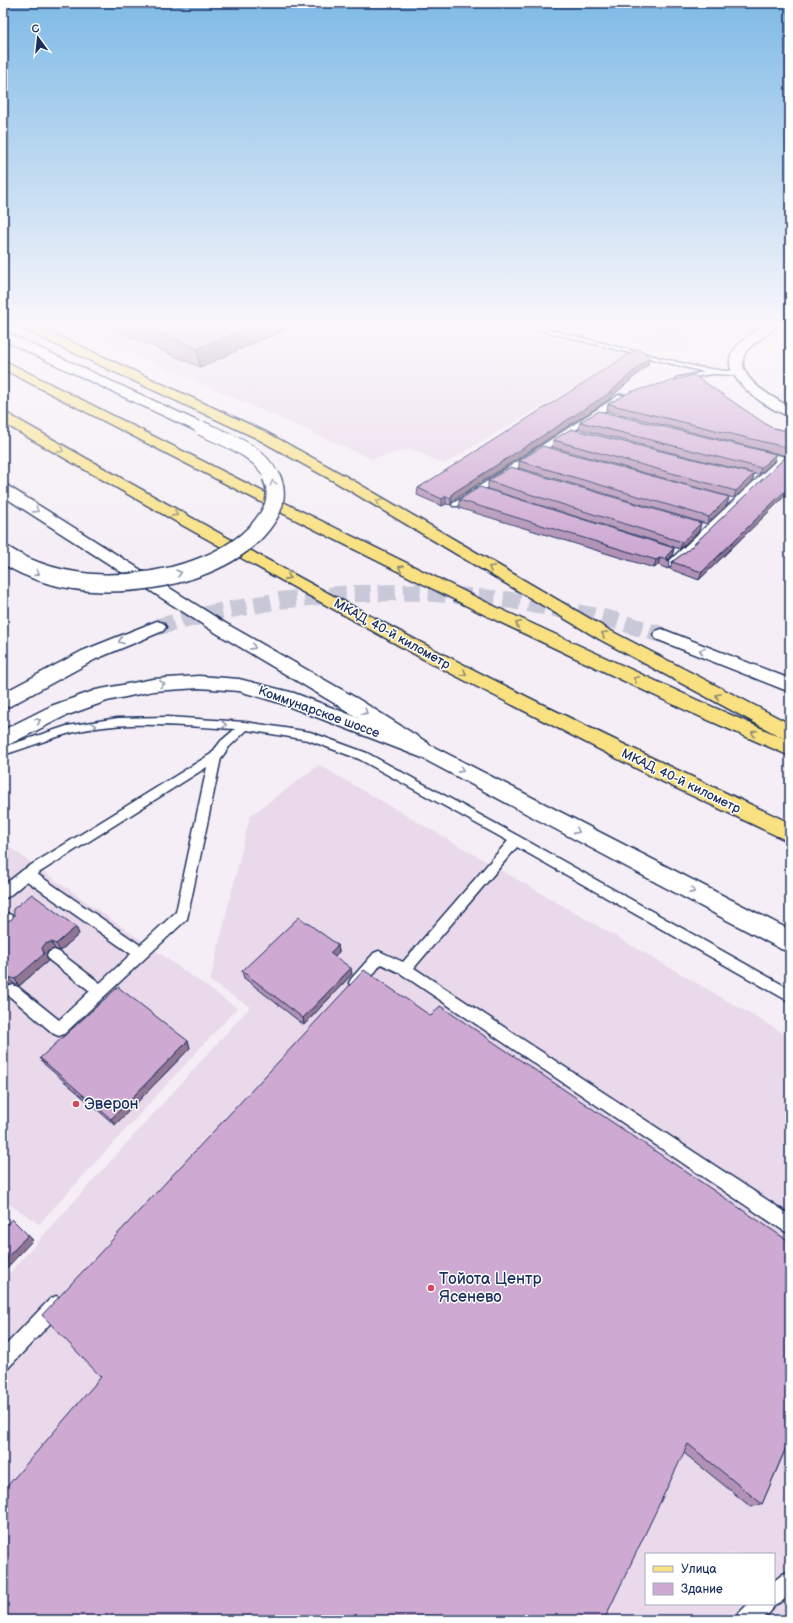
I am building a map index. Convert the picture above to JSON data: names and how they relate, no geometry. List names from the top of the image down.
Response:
{
  "streets": {
    "main road": ["МКАД, 40-й километр"],
    "street": ["Коммунарское шоссе"]
  },
  "one_way": ["Коммунарское шоссе"],
  "places": ["Эверон", "Тойота Центр Ясенево"],
  "legend": ["Улица", "Здание"],
  "north": "top"
}
